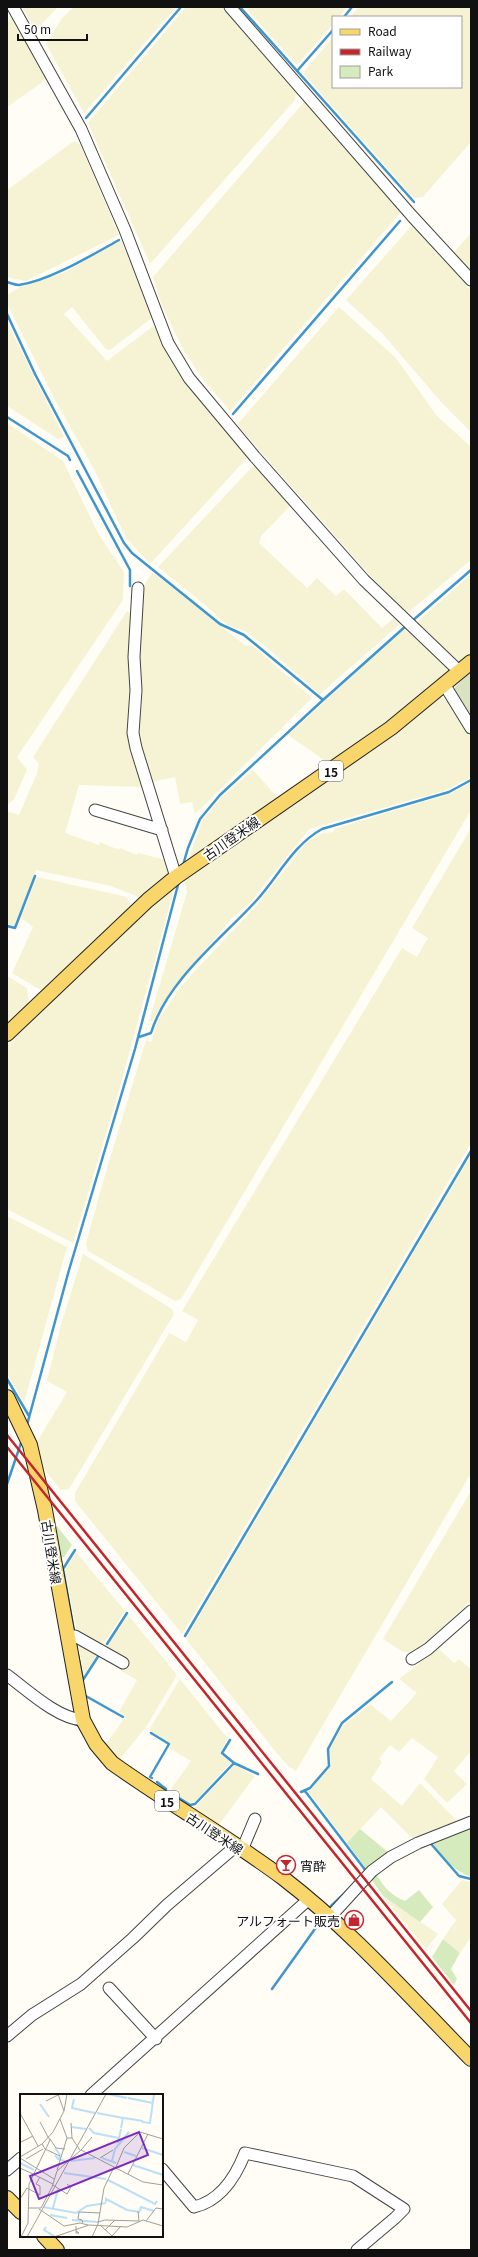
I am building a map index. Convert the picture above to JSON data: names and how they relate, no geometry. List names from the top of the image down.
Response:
{
  "streets": {
    "main road": ["15", "古川登米線"]
  },
  "places": {
    "bar": ["宵酔"],
    "shop": ["アルフォート販売"]
  },
  "legend": ["Road", "Railway", "Park"],
  "scale_bar": "50 m"
}
